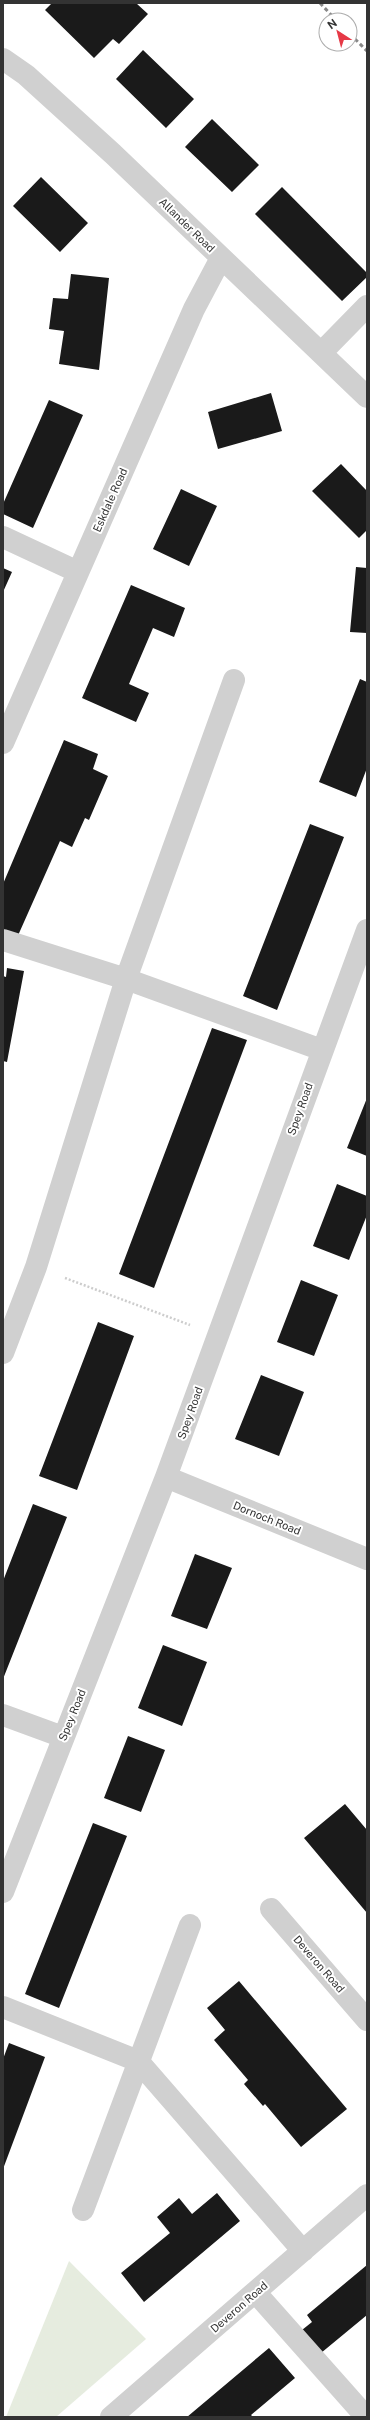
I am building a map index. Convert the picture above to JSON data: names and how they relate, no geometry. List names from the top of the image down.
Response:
{
  "streets": {
    "street": [
      "Allander Road",
      "Eskdale Road",
      "Spey Road",
      "Dornoch Road",
      "Deveron Road"
    ]
  },
  "crossings": [
    ["Allander Road", "Eskdale Road"],
    ["Spey Road", "Dornoch Road"]
  ],
  "north": "top left"
}
